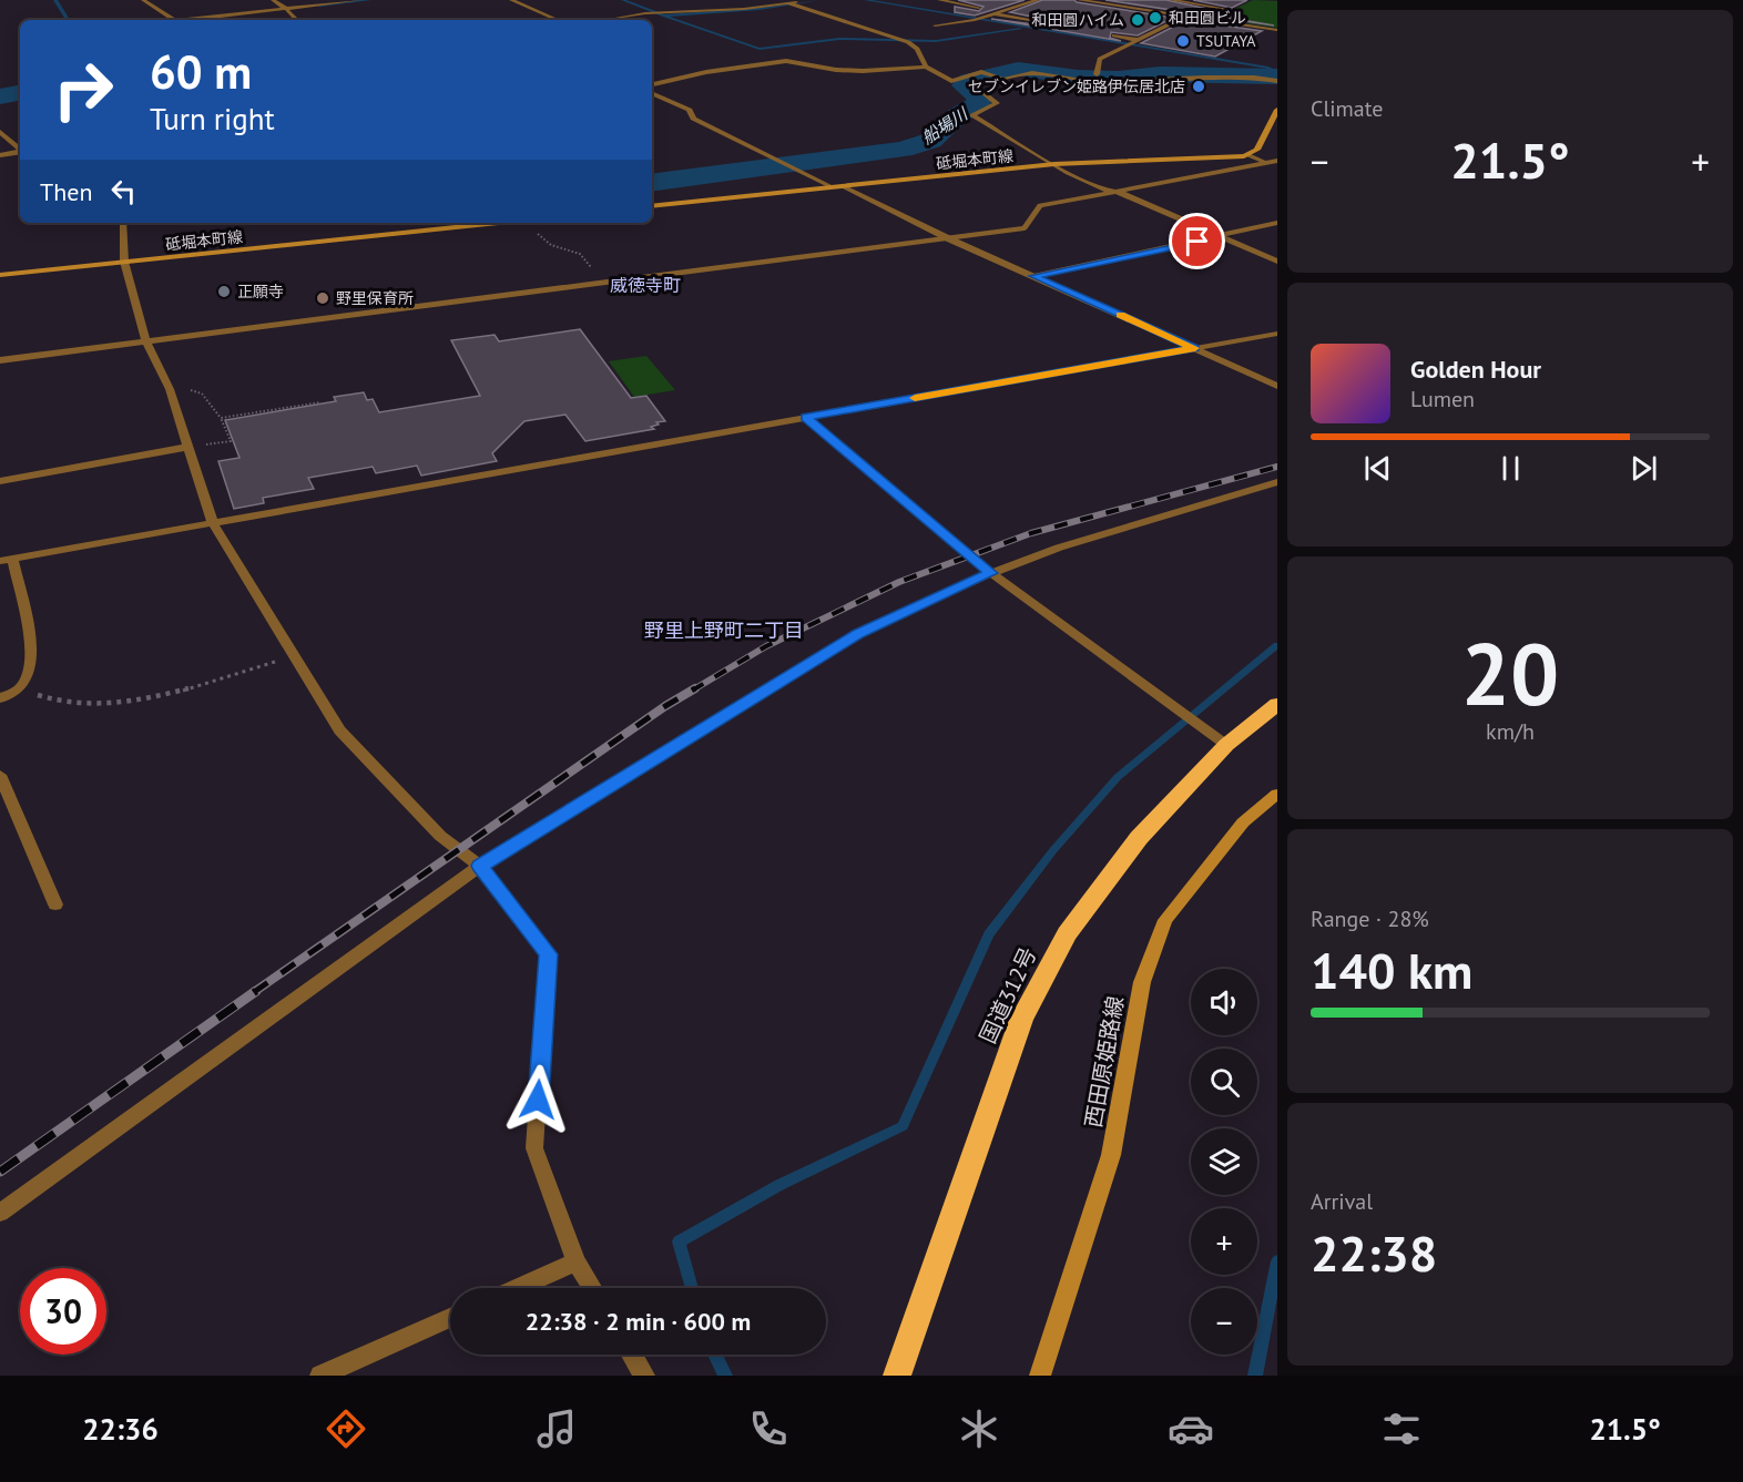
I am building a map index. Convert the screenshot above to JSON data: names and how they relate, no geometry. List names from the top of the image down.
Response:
{
  "streets": {
    "highway": ["国道312号"],
    "main road": ["砥堀本町線", "西田原姫路線"]
  },
  "districts": ["威徳寺町", "野里上野町二丁目"],
  "water": ["船場川"],
  "places": [
    "和田圓ビル",
    "和田圓ハイム",
    "TSUTAYA",
    "セブンイレブン姫路伊伝居北店",
    "正願寺",
    "野里保育所"
  ],
  "page": {
    "tile": [
      "Climate",
      ["20", "km/h"],
      ["Range · 28%", "140 km"],
      ["Arrival", "22:38"]
    ],
    "turn": ["60 m", "Turn right"],
    "heat": ["−", "21.5°", "+"],
    "then": "Then",
    "song": ["Golden Hour", "Lumen"],
    "map_buttons": ["+", "−"],
    "limit": "30",
    "trip": "22:38 · 2 min · 600 m",
    "tabs": ["22:36", "21.5°"]
  }
}
